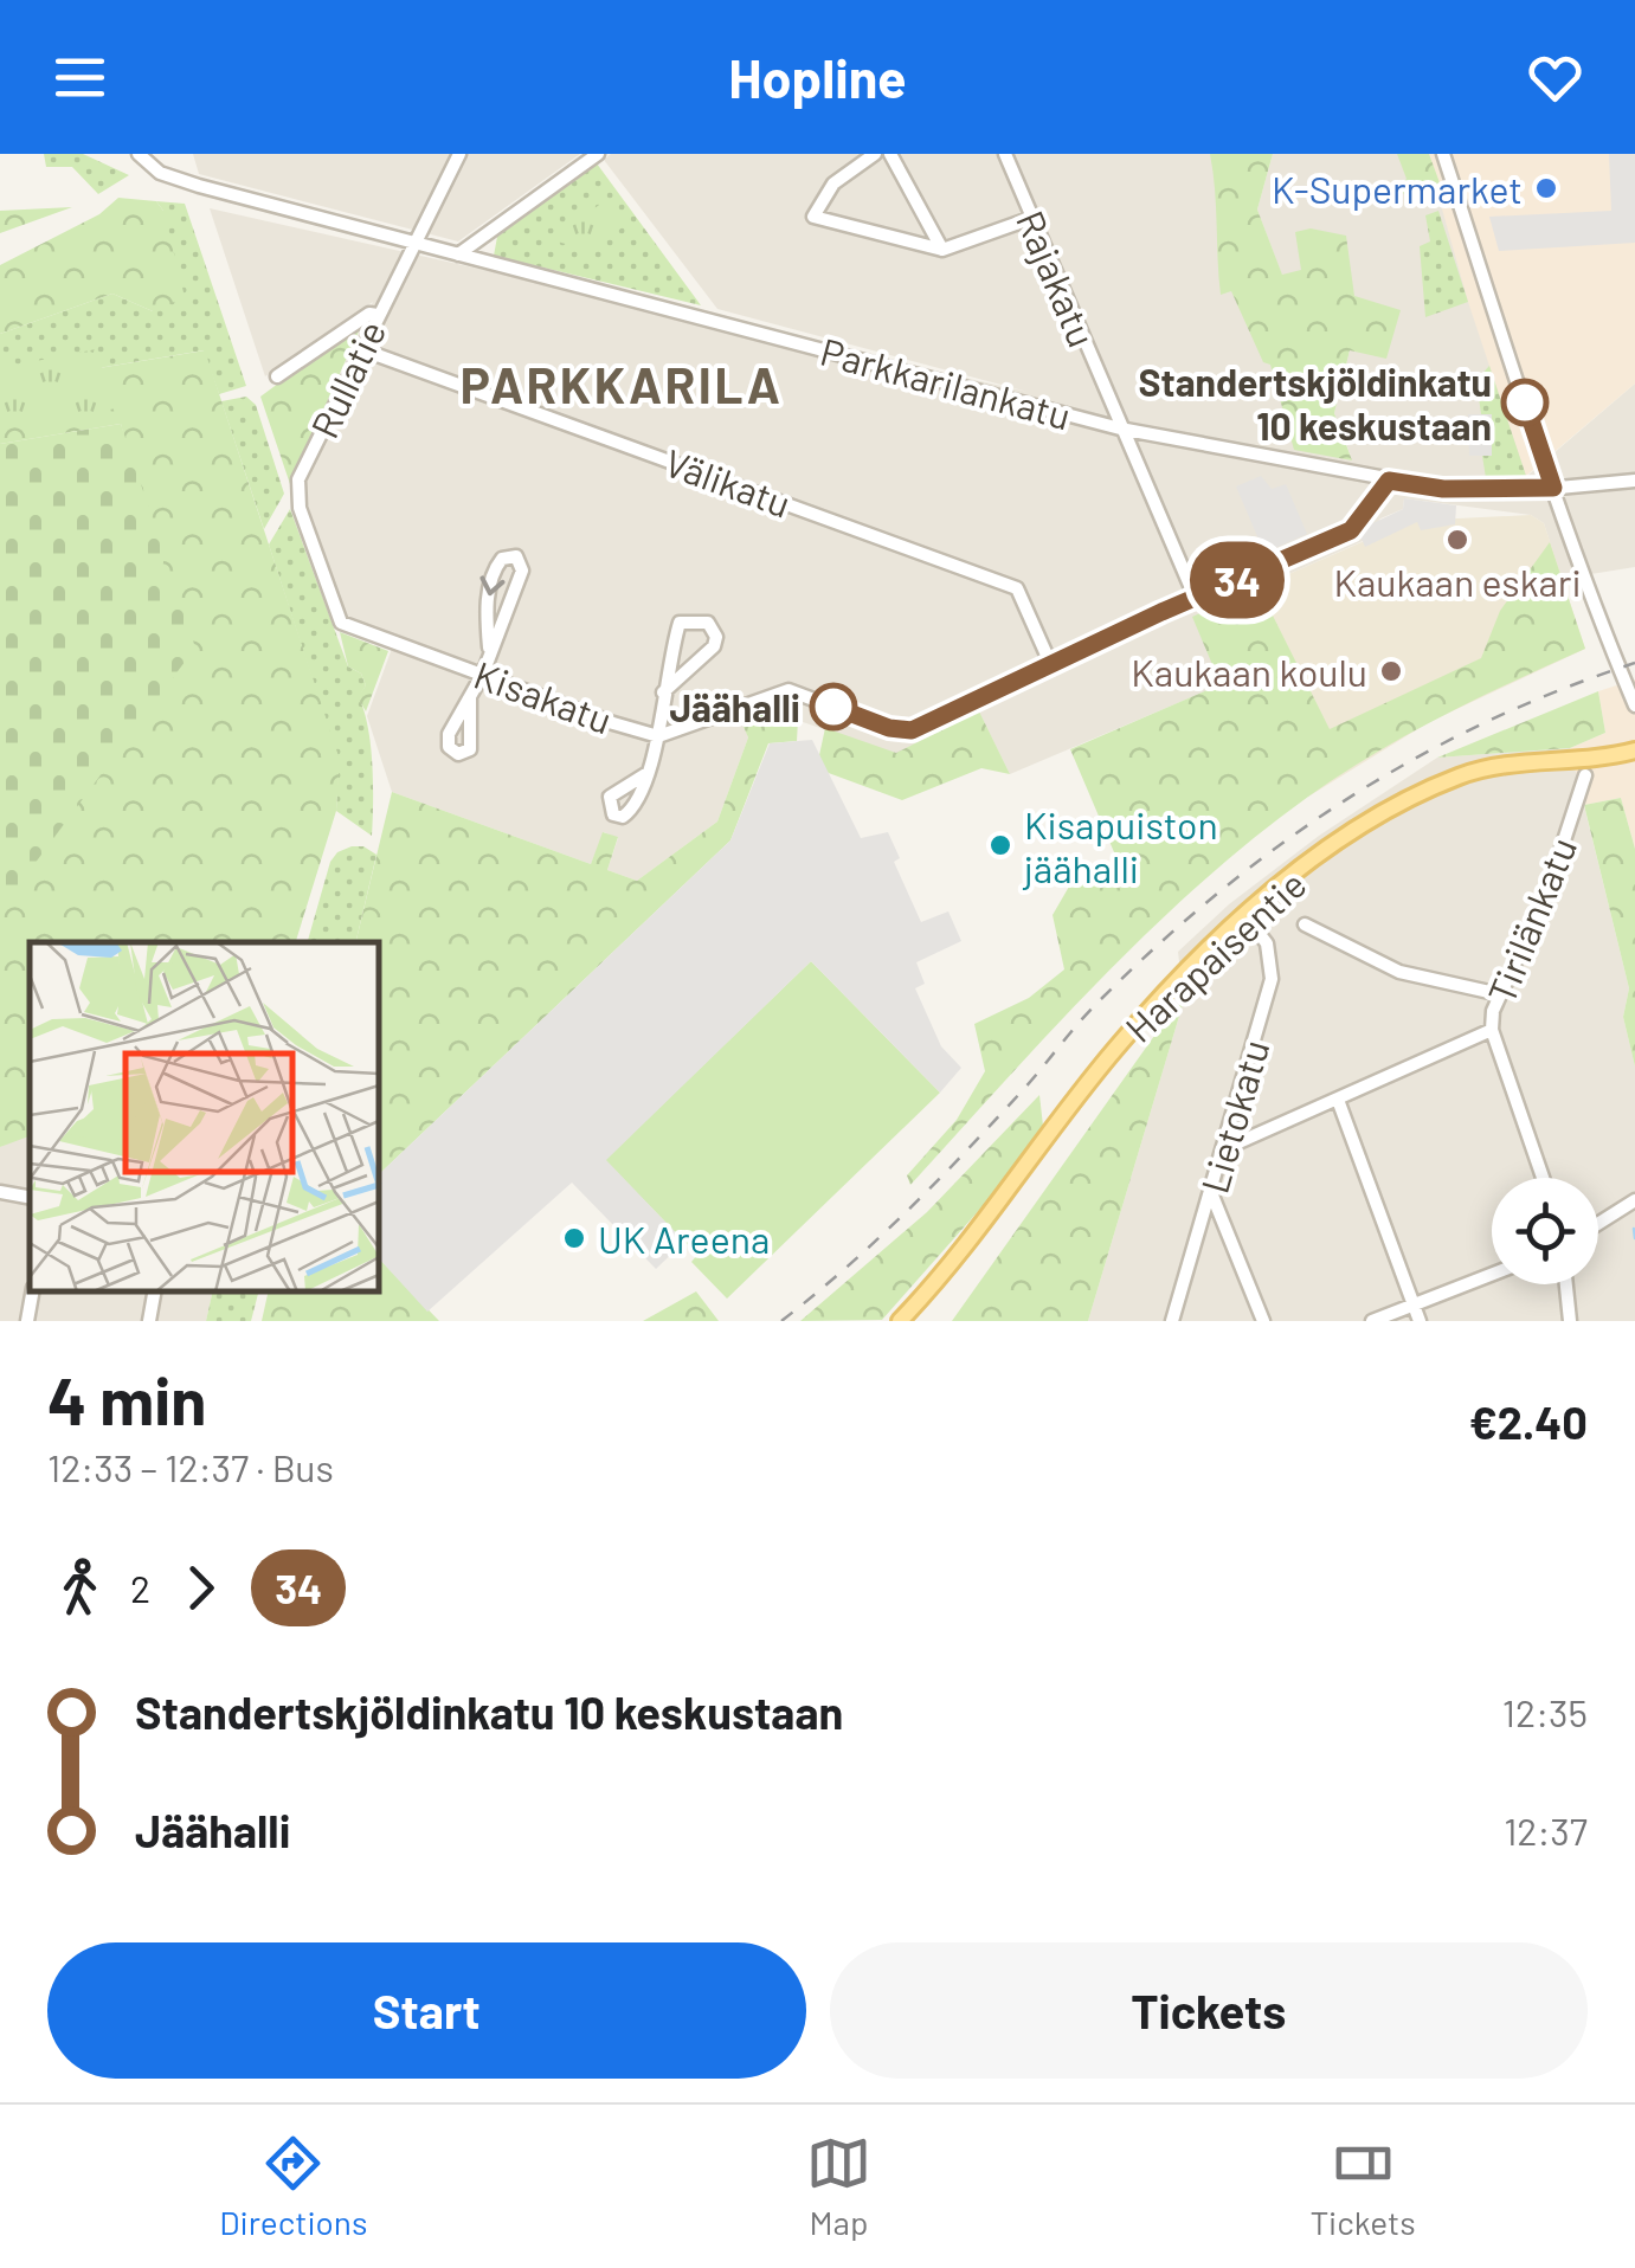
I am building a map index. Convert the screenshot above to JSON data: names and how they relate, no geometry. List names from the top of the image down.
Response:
{
  "streets": {
    "main road": ["Harapaisentie"],
    "street": [
      "Rajakatu",
      "Rullatie",
      "Parkkarilankatu",
      "Välikatu",
      "Kisakatu",
      "Tirilänkatu",
      "Lietokatu"
    ]
  },
  "crossings": [
    ["Rajakatu", "Parkkarilankatu"],
    ["Rajakatu", "Kisakatu"],
    ["Rullatie", "Parkkarilankatu"],
    ["Rullatie", "Välikatu"],
    ["Rullatie", "Kisakatu"],
    ["Parkkarilankatu", "Kisakatu"],
    ["Välikatu", "Kisakatu"],
    ["Harapaisentie", "Lietokatu"]
  ],
  "districts": ["PARKKARILA"],
  "places": [
    "K-Supermarket",
    "Standertskjöldinkatu 10 keskustaan",
    "Kaukaan eskari",
    "Kaukaan koulu",
    "Jäähalli",
    "Kisapuiston jäähalli",
    "UK Areena"
  ],
  "lines": ["bus line 34"],
  "page": {
    "header": "Hopline",
    "on_map": "34",
    "heading": ["4 min", "12:33 – 12:37 · Bus", "€2.40"],
    "legs": ["2", "34"],
    "list": [
      {
        "name": "Standertskjöldinkatu 10 keskustaan",
        "value": "12:35"
      },
      {
        "name": "Jäähalli",
        "value": "12:37"
      }
    ],
    "buttons": ["Start", "Tickets"],
    "tabs": ["Directions", "Map", "Tickets"]
  }
}
